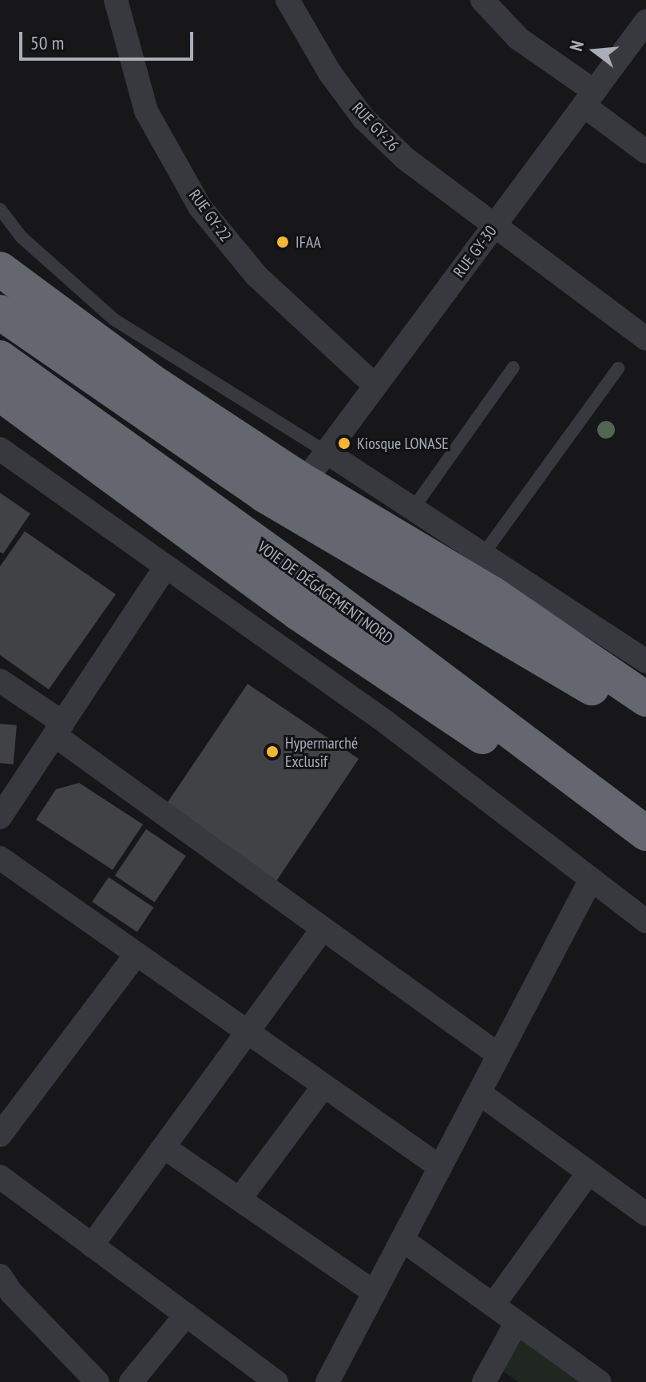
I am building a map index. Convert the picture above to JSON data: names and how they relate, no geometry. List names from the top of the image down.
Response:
{
  "streets": {
    "highway": ["VOIE DE DÉGAGEMENT NORD"],
    "street": ["RUE GY-26", "RUE GY-22", "RUE GY-30"]
  },
  "crossings": [
    ["RUE GY-26", "RUE GY-30"],
    ["RUE GY-22", "RUE GY-30"]
  ],
  "places": ["IFAA", "Kiosque LONASE", "Hypermarché Exclusif"],
  "scale_bar": "50 m",
  "north": "left"
}
